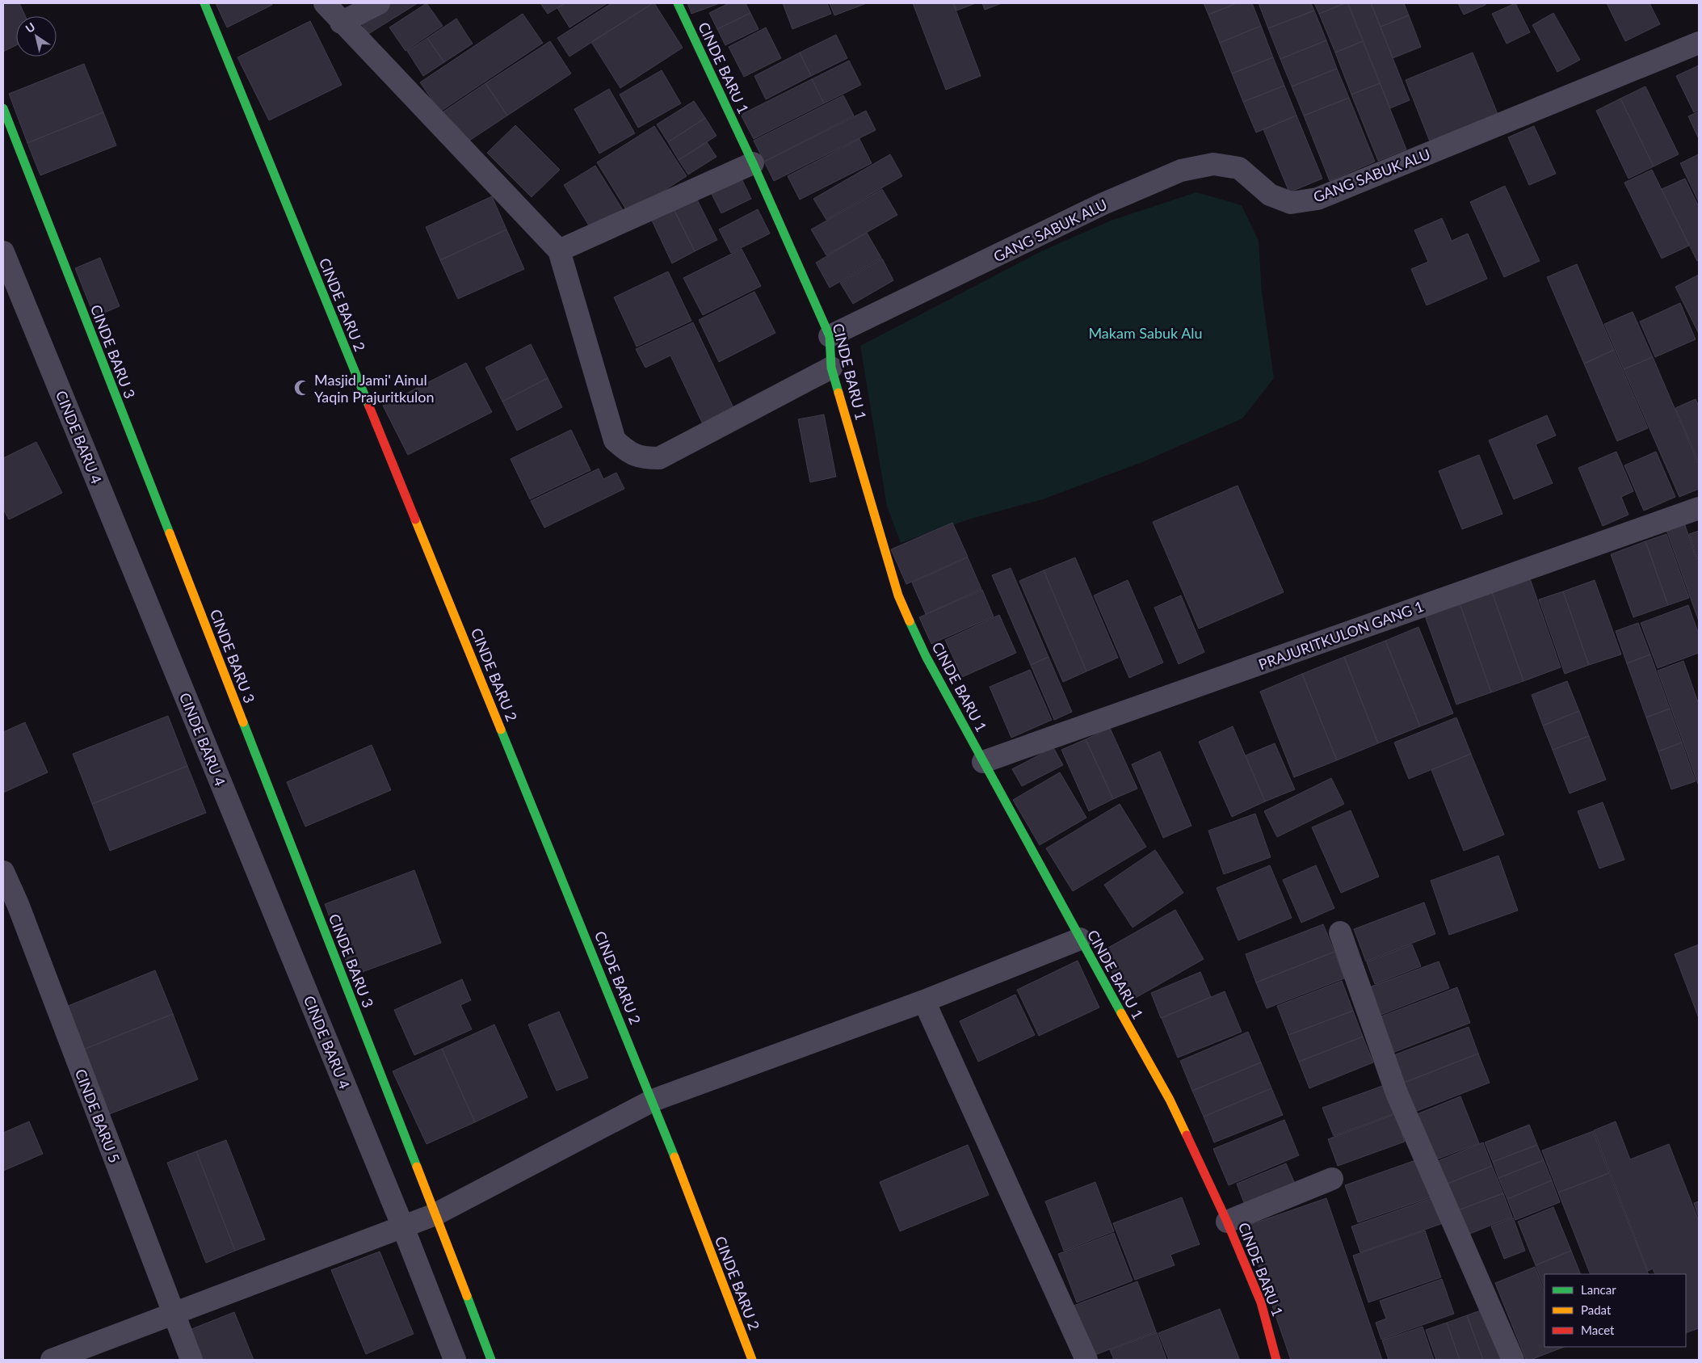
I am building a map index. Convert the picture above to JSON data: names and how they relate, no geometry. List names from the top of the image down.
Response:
{
  "streets": {
    "street": [
      "CINDE BARU 1",
      "GANG SABUK ALU",
      "CINDE BARU 2",
      "CINDE BARU 3",
      "CINDE BARU 4",
      "PRAJURITKULON GANG 1",
      "CINDE BARU 5"
    ]
  },
  "crossings": [
    ["CINDE BARU 1", "GANG SABUK ALU"],
    ["CINDE BARU 1", "PRAJURITKULON GANG 1"]
  ],
  "parks": ["Makam Sabuk Alu"],
  "places": {
    "mosque": ["Masjid Jami' Ainul Yaqin Prajuritkulon"]
  },
  "legend": ["Lancar", "Padat", "Macet"],
  "north": "top left"
}
